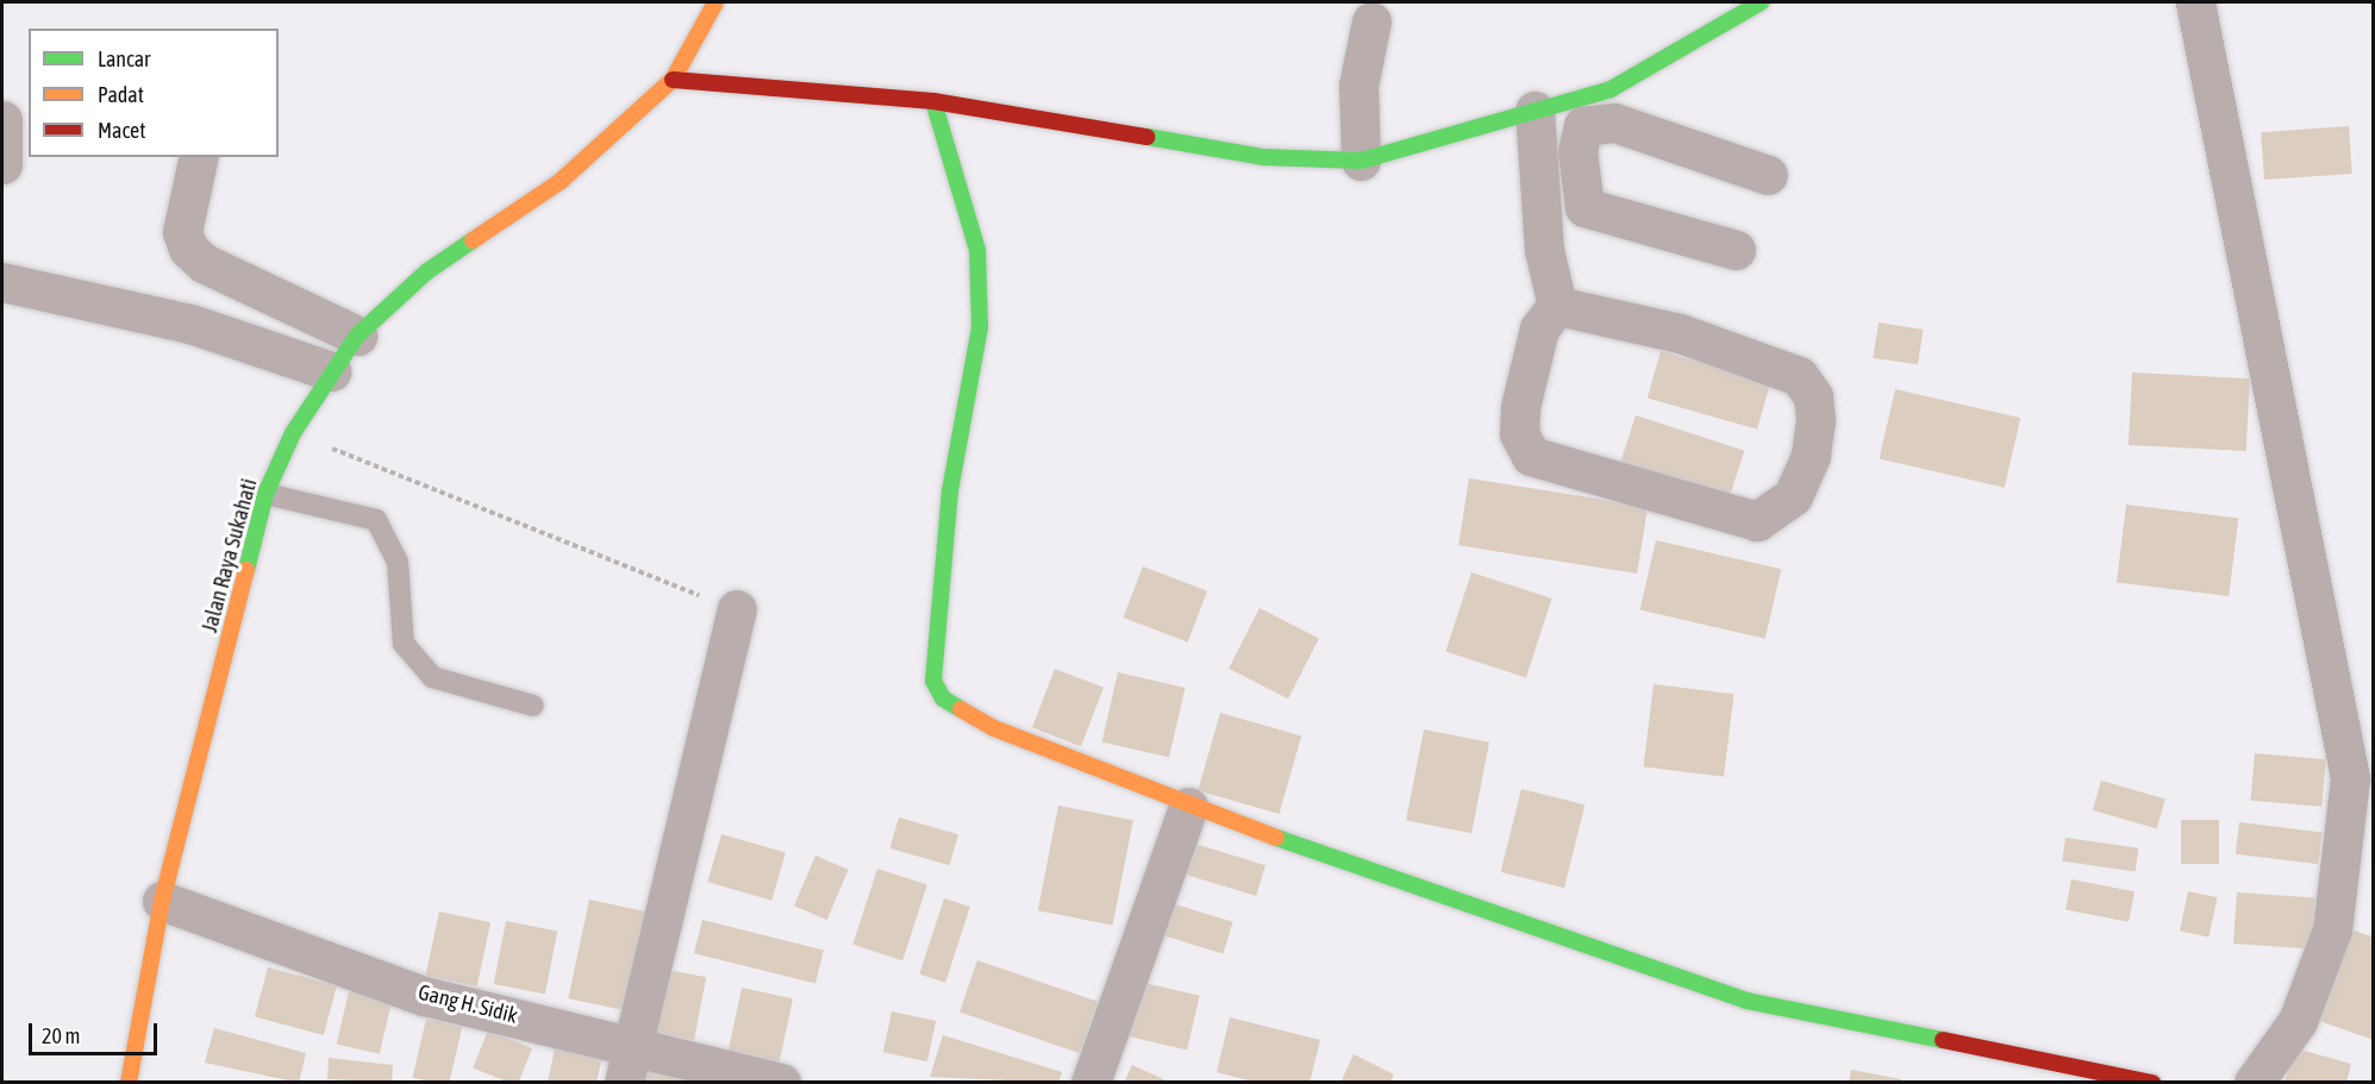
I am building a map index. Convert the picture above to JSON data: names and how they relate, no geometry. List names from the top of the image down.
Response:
{
  "streets": {
    "street": ["Jalan Raya Sukahati", "Gang H. Sidik"]
  },
  "crossings": [
    ["Jalan Raya Sukahati", "Gang H. Sidik"]
  ],
  "legend": ["Lancar", "Padat", "Macet"],
  "scale_bar": "20 m"
}
